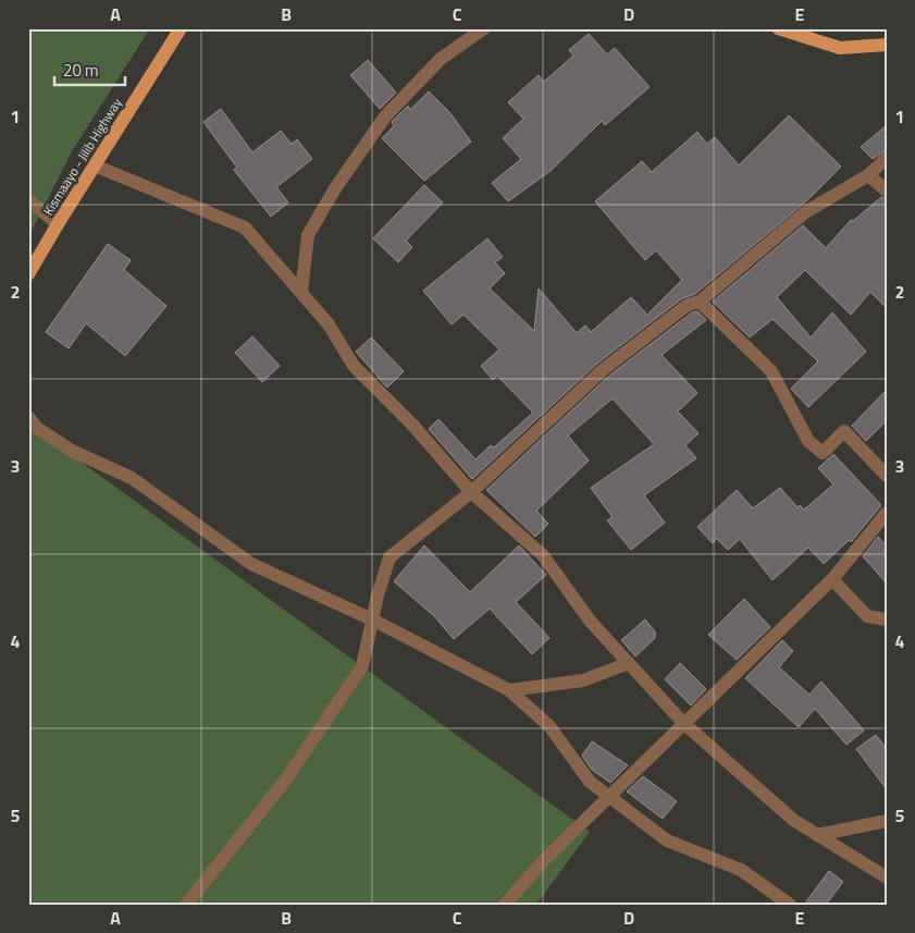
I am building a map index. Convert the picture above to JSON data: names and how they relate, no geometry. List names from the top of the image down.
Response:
{
  "streets": {
    "main road": ["Kismaayo - Jilib Highway"]
  },
  "scale_bar": "20 m",
  "grid": {
    "columns": [
      "A",
      "B",
      "C",
      "D",
      "E"
    ],
    "rows": [
      "1",
      "2",
      "3",
      "4",
      "5"
    ]
  }
}
